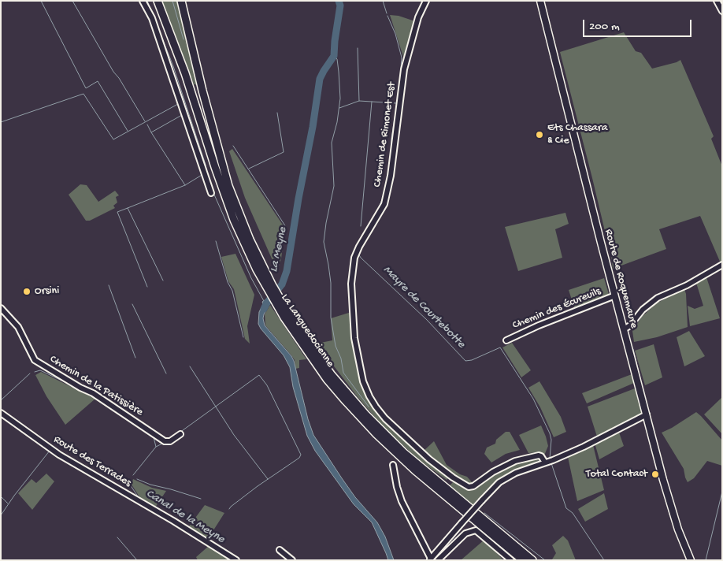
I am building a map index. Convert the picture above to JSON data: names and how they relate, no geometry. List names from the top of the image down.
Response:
{
  "streets": {
    "highway": ["La Languedocienne"],
    "main road": ["Route de Roquemaure"],
    "street": [
      "Chemin de Rimonet Est",
      "Chemin des Écureuils",
      "Chemin de la Patissière",
      "Route des Terrades"
    ]
  },
  "crossings": [
    ["Route de Roquemaure", "Chemin des Écureuils"]
  ],
  "water": ["La Meyne", "Mayre de Courtebotte", "Canal de la Meyne"],
  "places": ["Ets Chassara & Cie", "Orsini", "Total Contact"],
  "scale_bar": "200 m"
}
